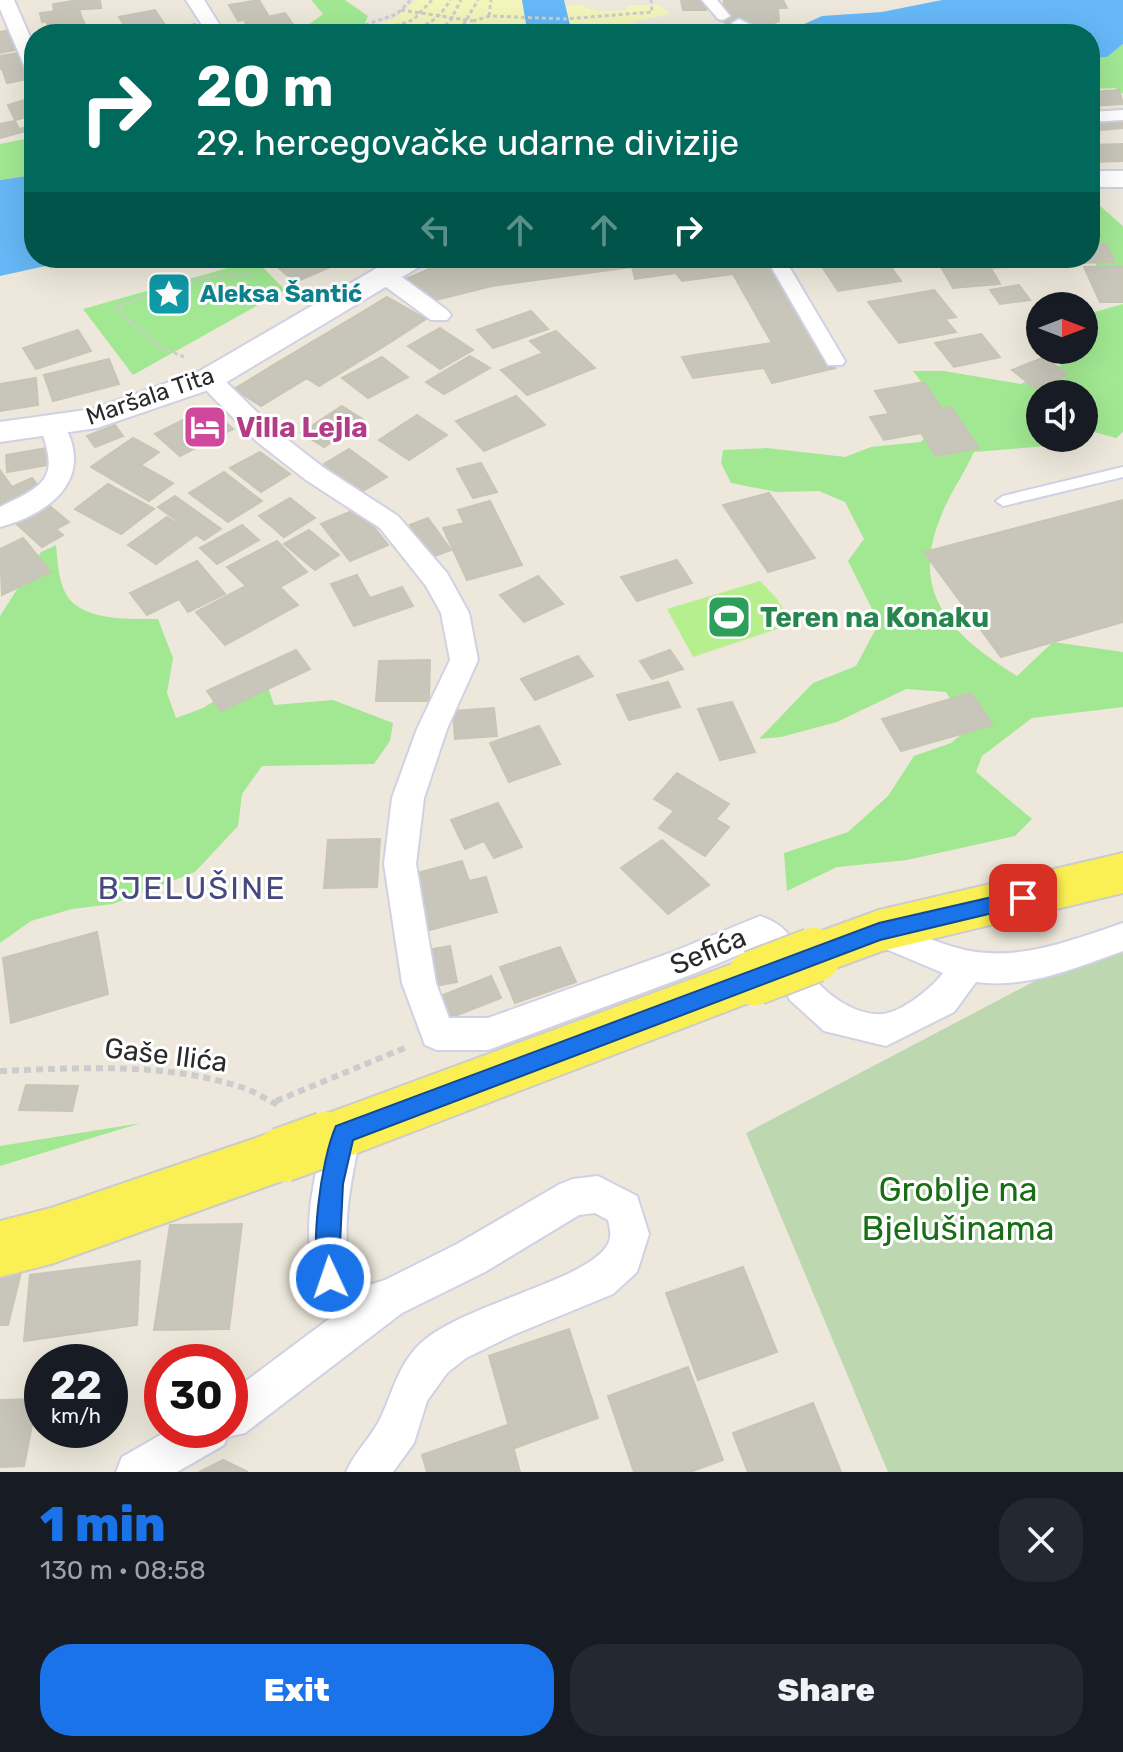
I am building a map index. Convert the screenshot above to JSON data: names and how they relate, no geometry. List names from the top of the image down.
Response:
{
  "streets": {
    "street": ["Maršala Tita", "Sefića"],
    "path": ["Gaše Ilića"]
  },
  "crossings": [
    ["Sefića", "Gaše Ilića"]
  ],
  "districts": ["BJELUŠINE"],
  "parks": ["Groblje na Bjelušinama"],
  "places": {
    "place": ["Aleksa Šantić"],
    "hotel": ["Villa Lejla"],
    "sports": ["Teren na Konaku"]
  },
  "north": "right",
  "page": {
    "turn": ["20 m", "29. hercegovačke udarne divizije"],
    "speed": "22 km/h",
    "limit": "30",
    "heading": ["1 min", "130 m · 08:58"],
    "buttons": ["Exit", "Share"]
  }
}
